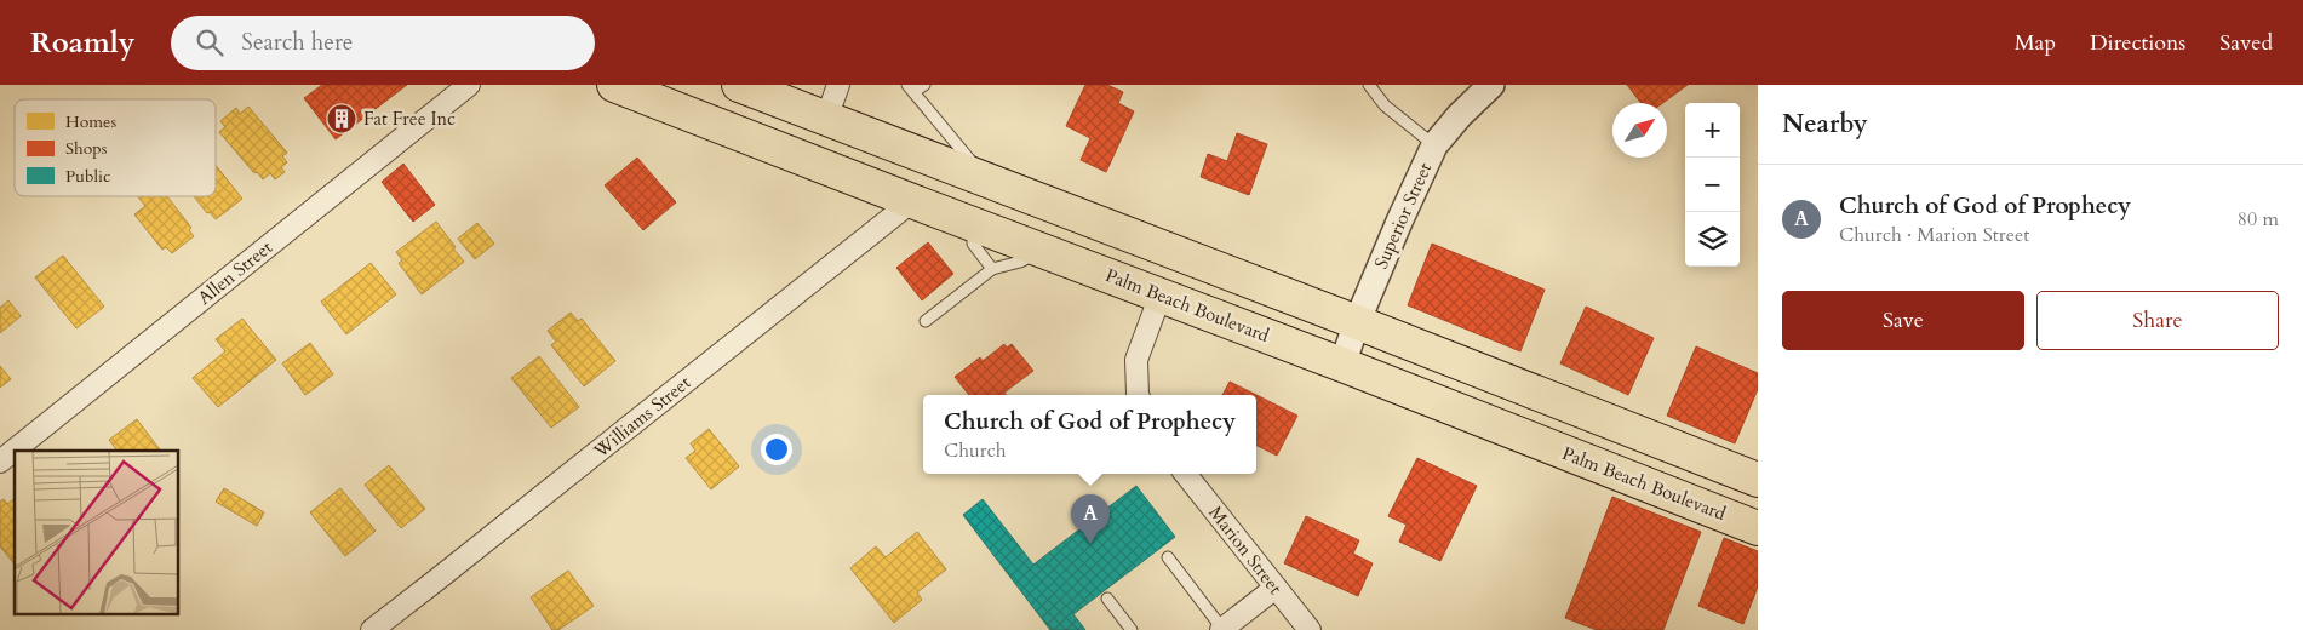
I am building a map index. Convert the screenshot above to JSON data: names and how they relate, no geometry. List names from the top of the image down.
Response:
{
  "streets": {
    "main road": ["Palm Beach Boulevard"],
    "street": [
      "Superior Street",
      "Allen Street",
      "Williams Street",
      "Marion Street"
    ]
  },
  "crossings": [
    ["Superior Street", "Palm Beach Boulevard"],
    ["Palm Beach Boulevard", "Williams Street"]
  ],
  "places": {
    "building": ["Fat Free Inc"]
  },
  "legend": ["Homes", "Shops", "Public"],
  "north": "top right",
  "page": {
    "header": "Roamly",
    "search": "Search here",
    "nav": ["Map", "Directions", "Saved"],
    "heading": "Nearby",
    "map_buttons": ["+", "−"],
    "list": [
      {
        "mark": "A",
        "name": "Church of God of Prophecy",
        "note": "Church · Marion Street",
        "value": "80 m"
      }
    ],
    "buttons": ["Save", "Share"],
    "popup": ["Church of God of Prophecy", "Church"],
    "pins": "A"
  }
}
